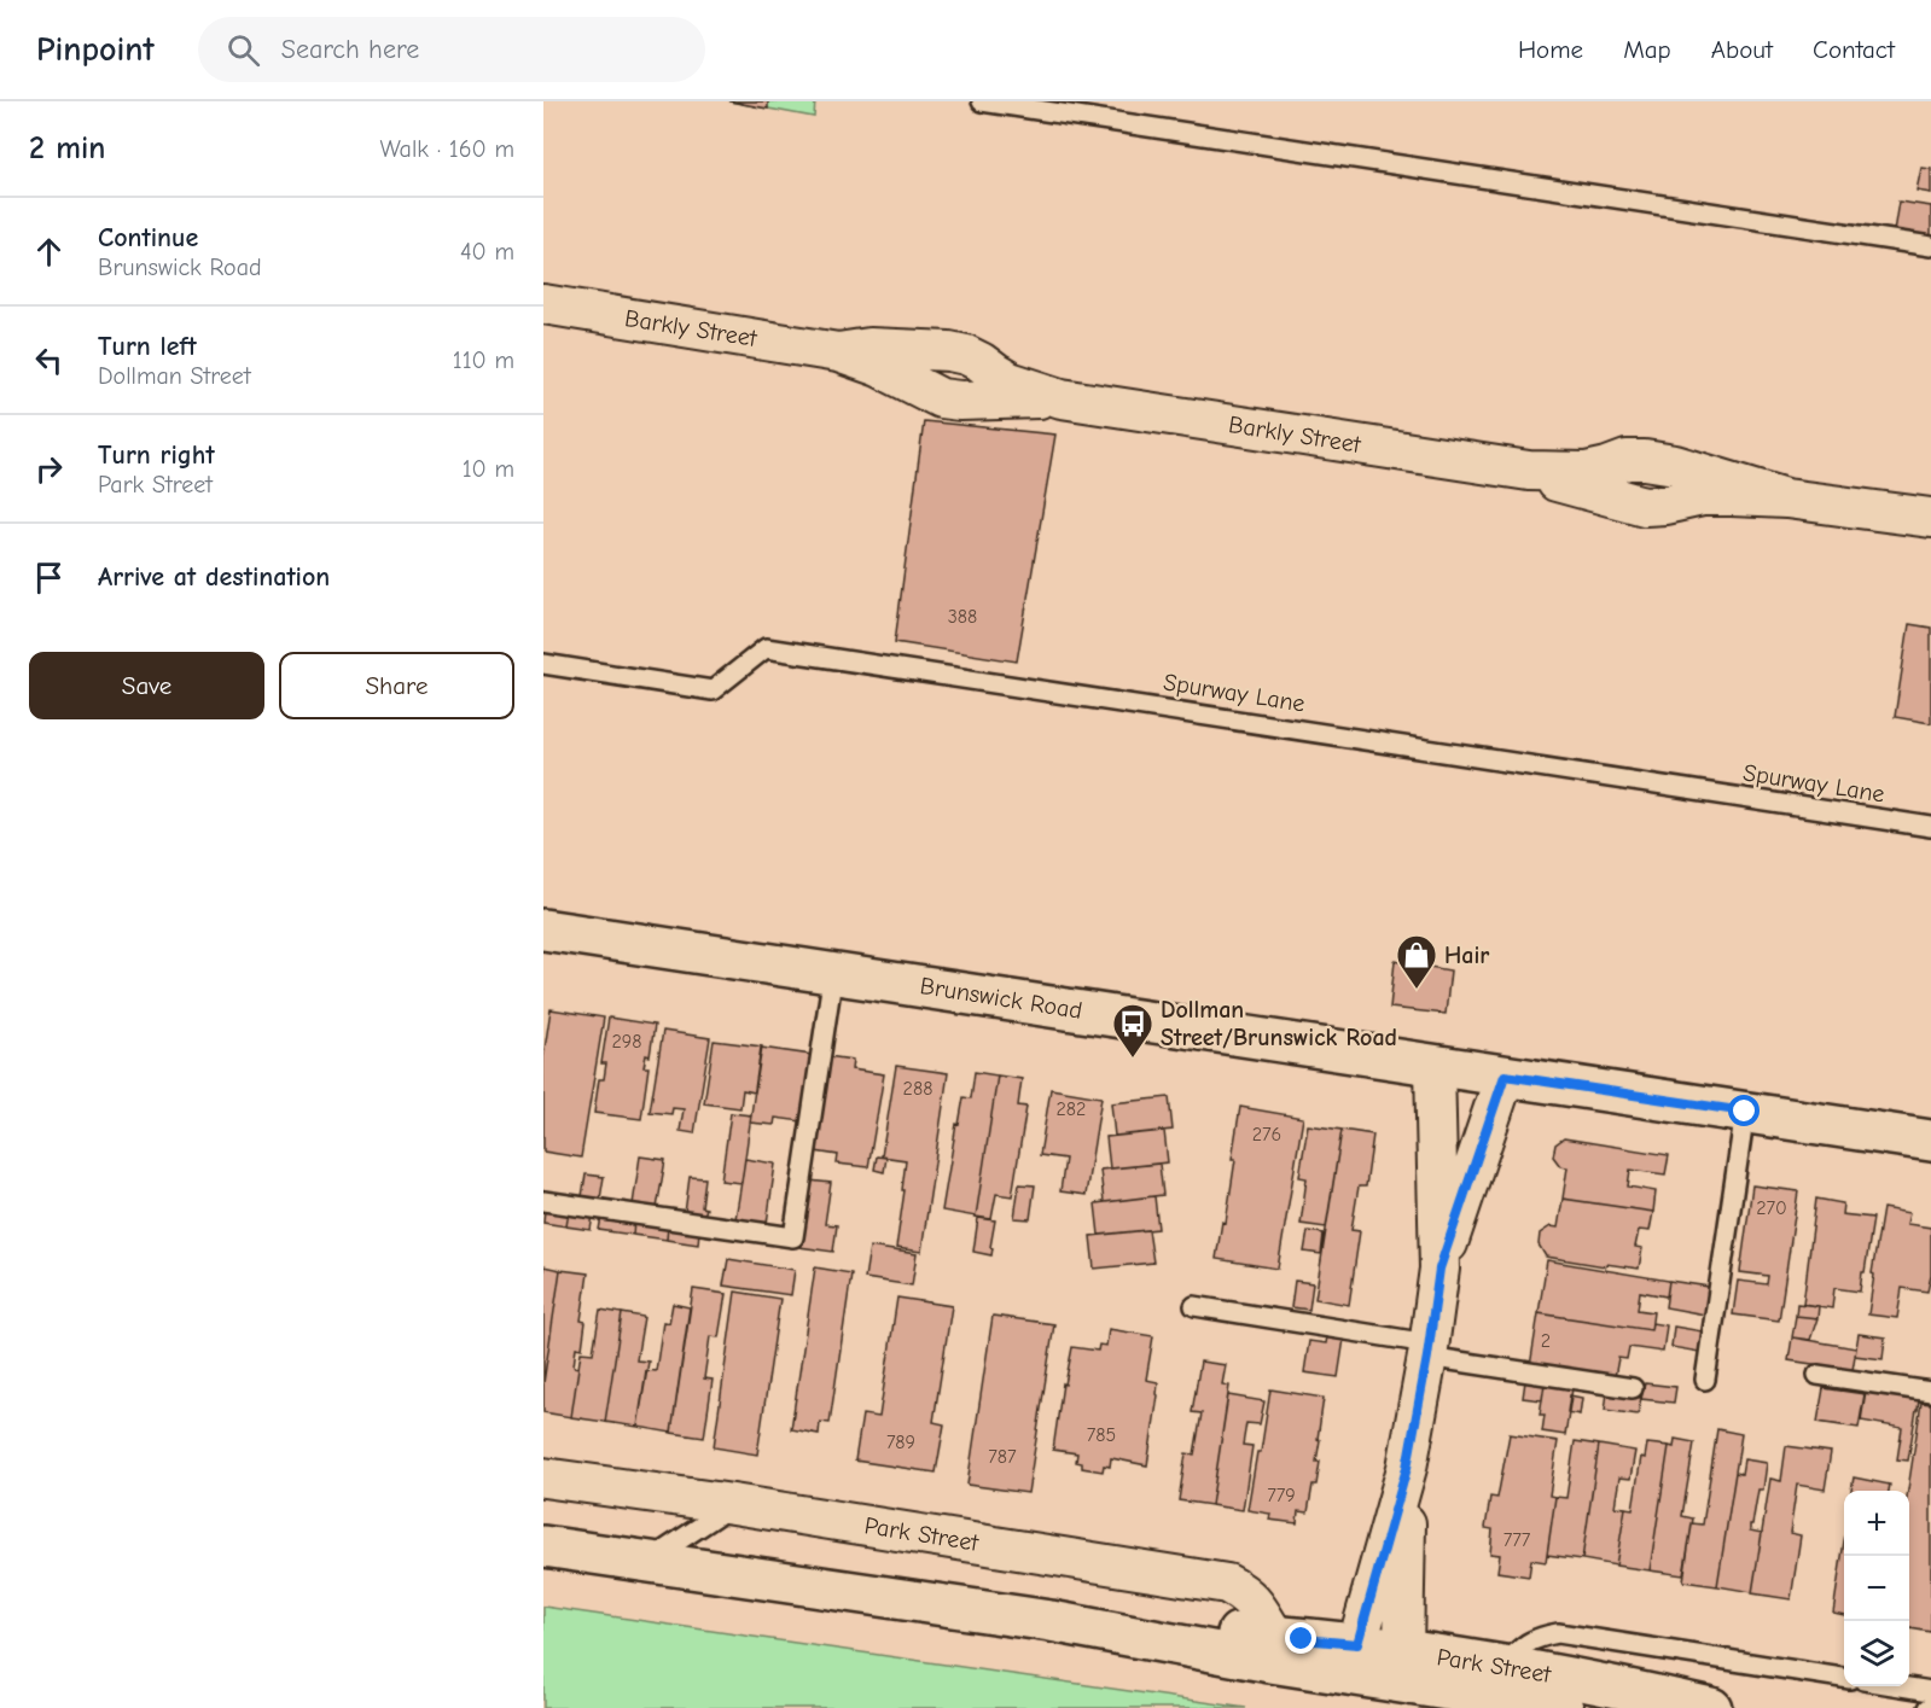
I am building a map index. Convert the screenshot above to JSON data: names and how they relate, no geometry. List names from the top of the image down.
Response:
{
  "streets": {
    "street": ["Barkly Street", "Brunswick Road", "Park Street"],
    "lane": ["Spurway Lane"]
  },
  "places": {
    "shop": ["Hair"],
    "bus stop": ["Dollman Street/Brunswick Road"]
  },
  "house_numbers": [
    "388",
    "298",
    "288",
    "282",
    "276",
    "270",
    "2",
    "785",
    "789",
    "787",
    "779",
    "777"
  ],
  "page": {
    "header": "Pinpoint",
    "search": "Search here",
    "nav": [
      "Home",
      "Map",
      "About",
      "Contact"
    ],
    "heading": ["2 min", "Walk · 160 m"],
    "list": [
      ["Continue", "Brunswick Road", "40 m"],
      ["Turn left", "Dollman Street", "110 m"],
      ["Turn right", "Park Street", "10 m"],
      "Arrive at destination"
    ],
    "buttons": ["Save", "Share"],
    "map_buttons": ["+", "−"]
  }
}
